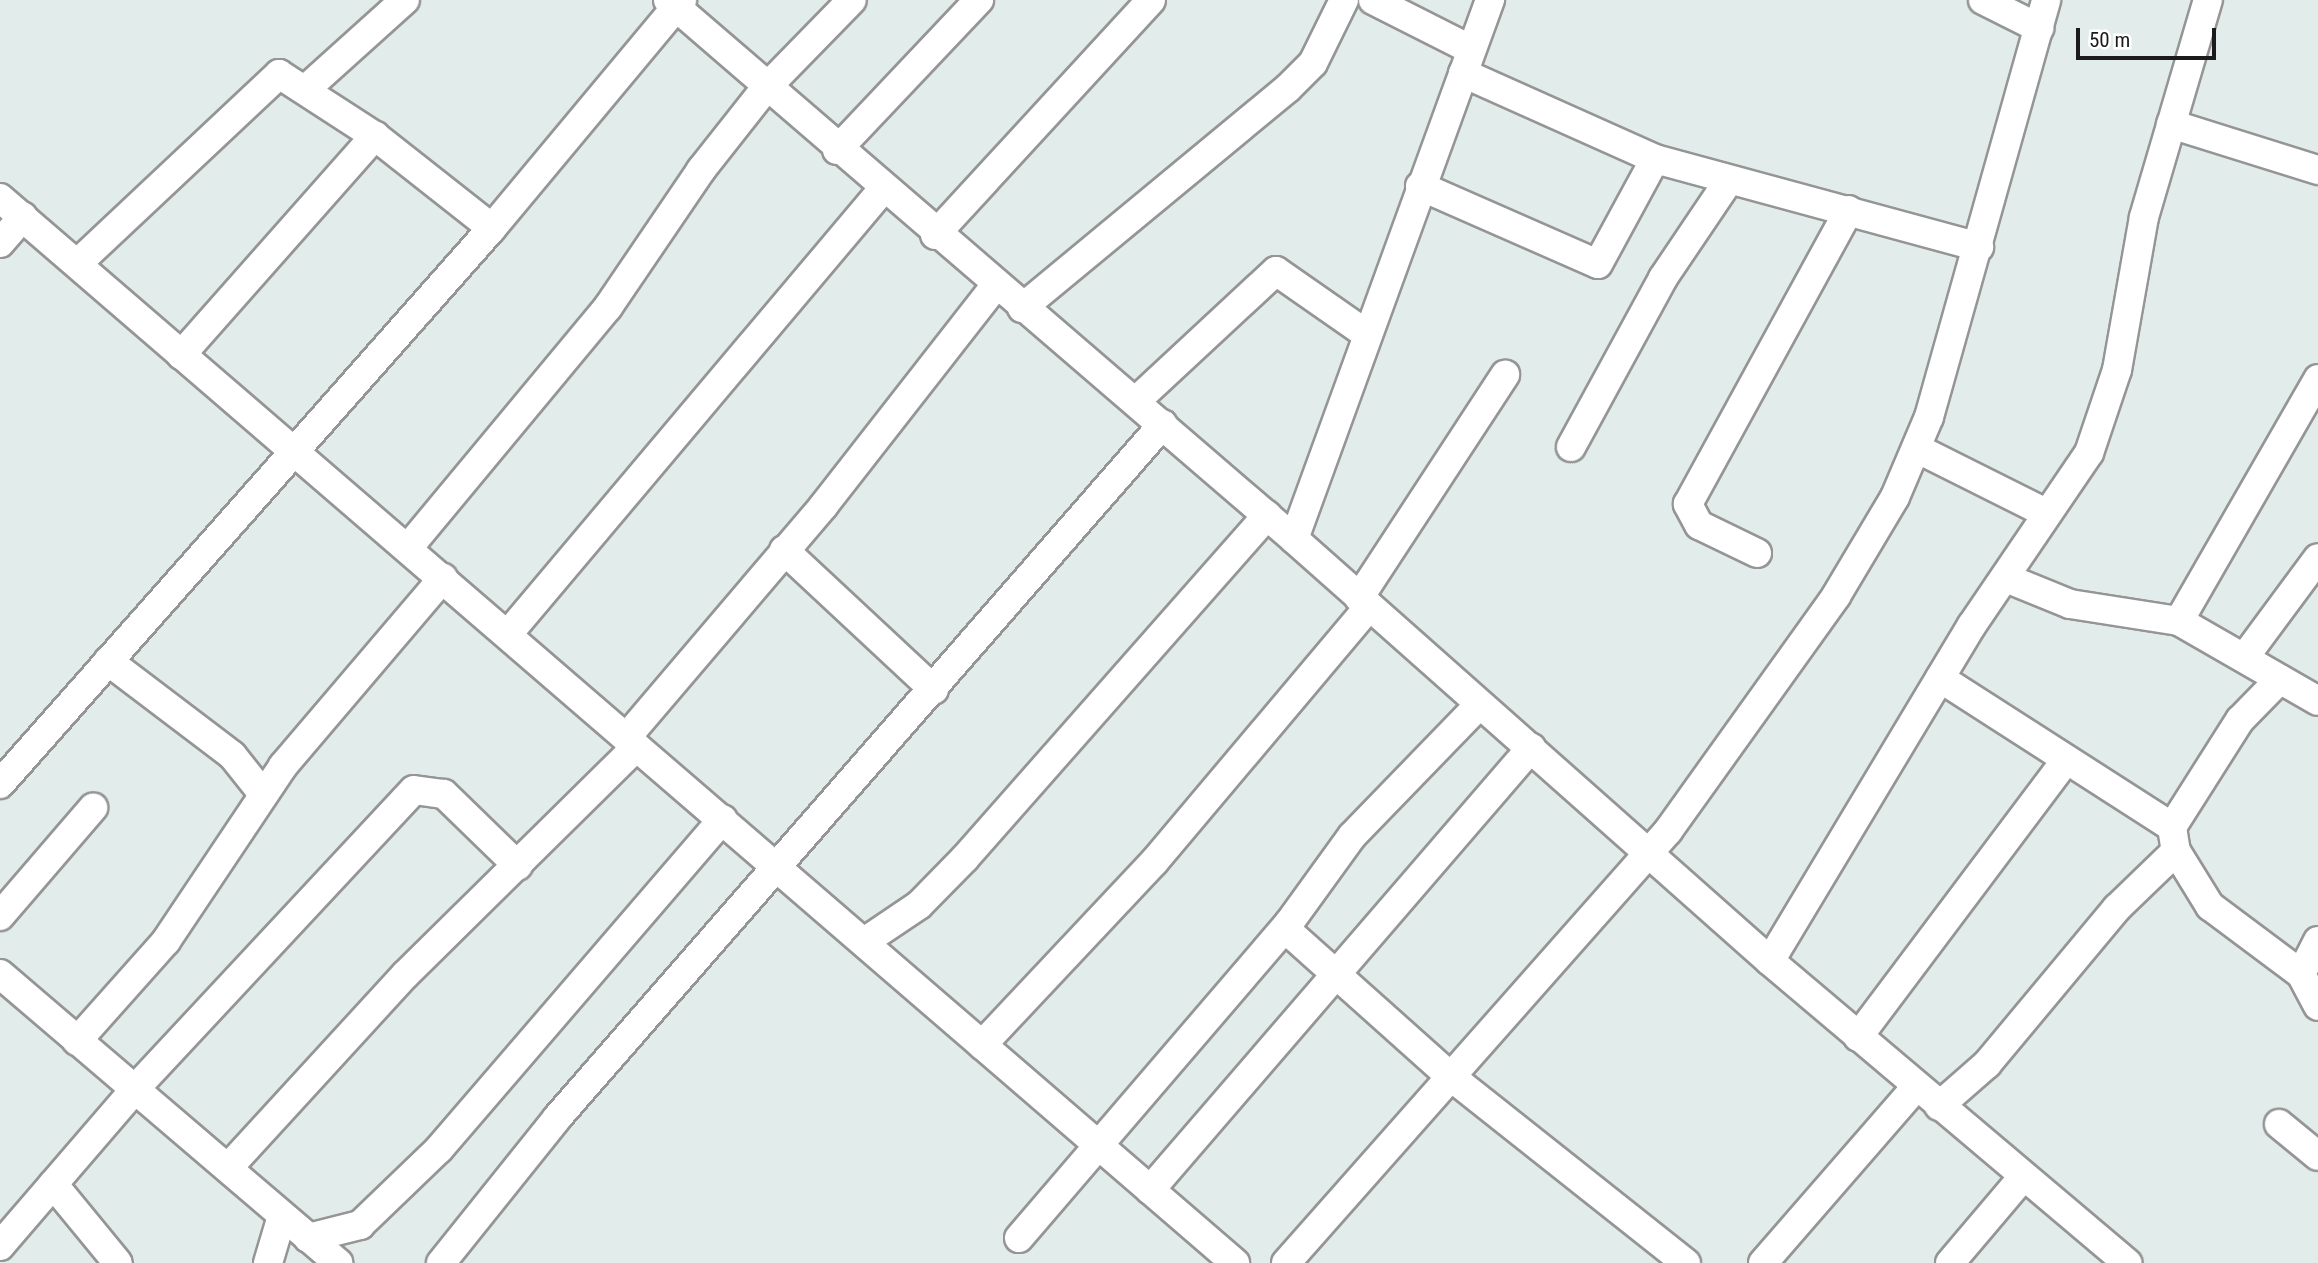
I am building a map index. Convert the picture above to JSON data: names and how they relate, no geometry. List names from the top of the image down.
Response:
{
  "scale_bar": "50 m"
}
